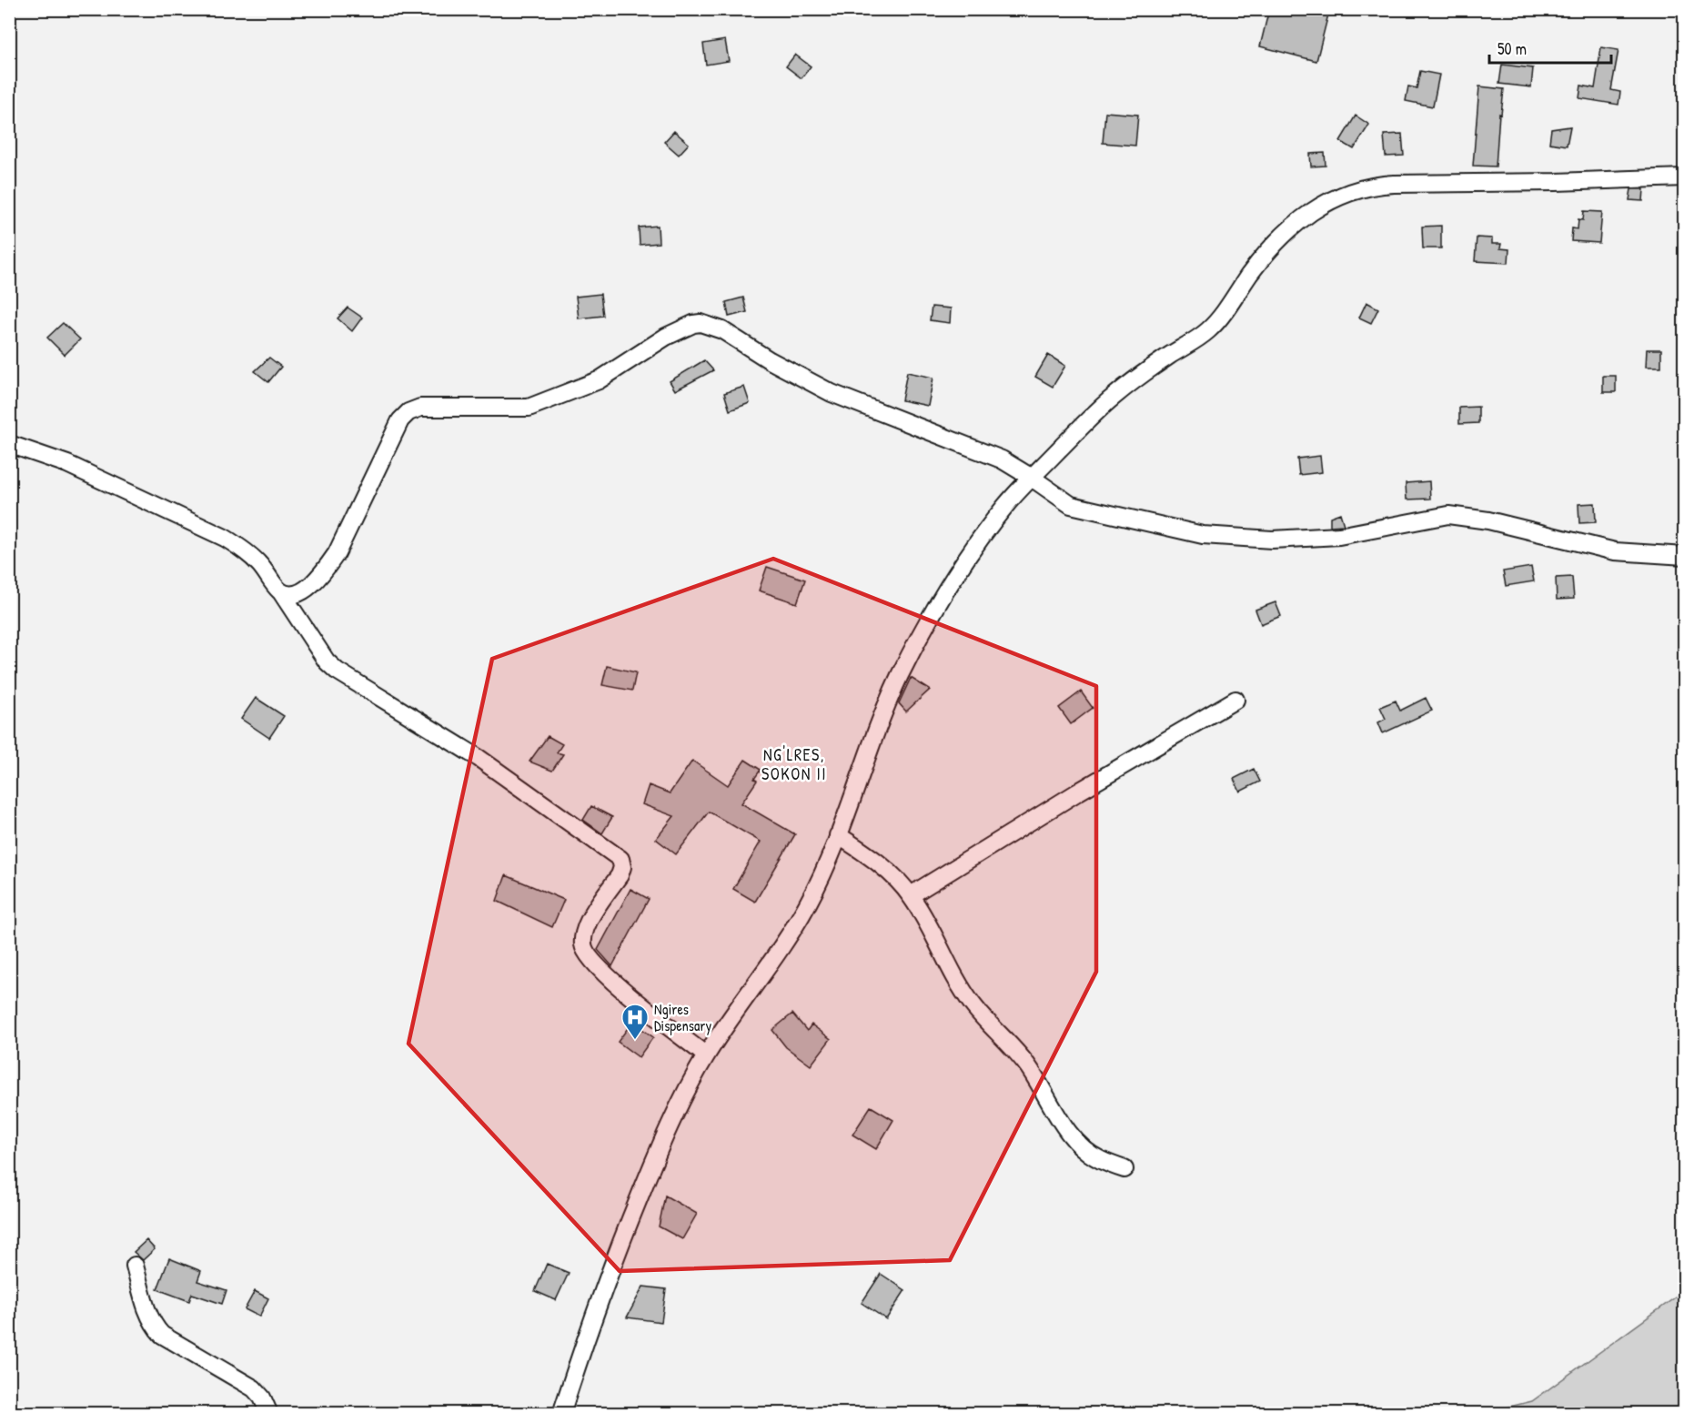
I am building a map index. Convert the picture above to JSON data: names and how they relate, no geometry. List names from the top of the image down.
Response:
{
  "districts": ["NG'LRES, SOKON II"],
  "places": {
    "hospital": ["Ngires Dispensary"]
  },
  "scale_bar": "50 m"
}
